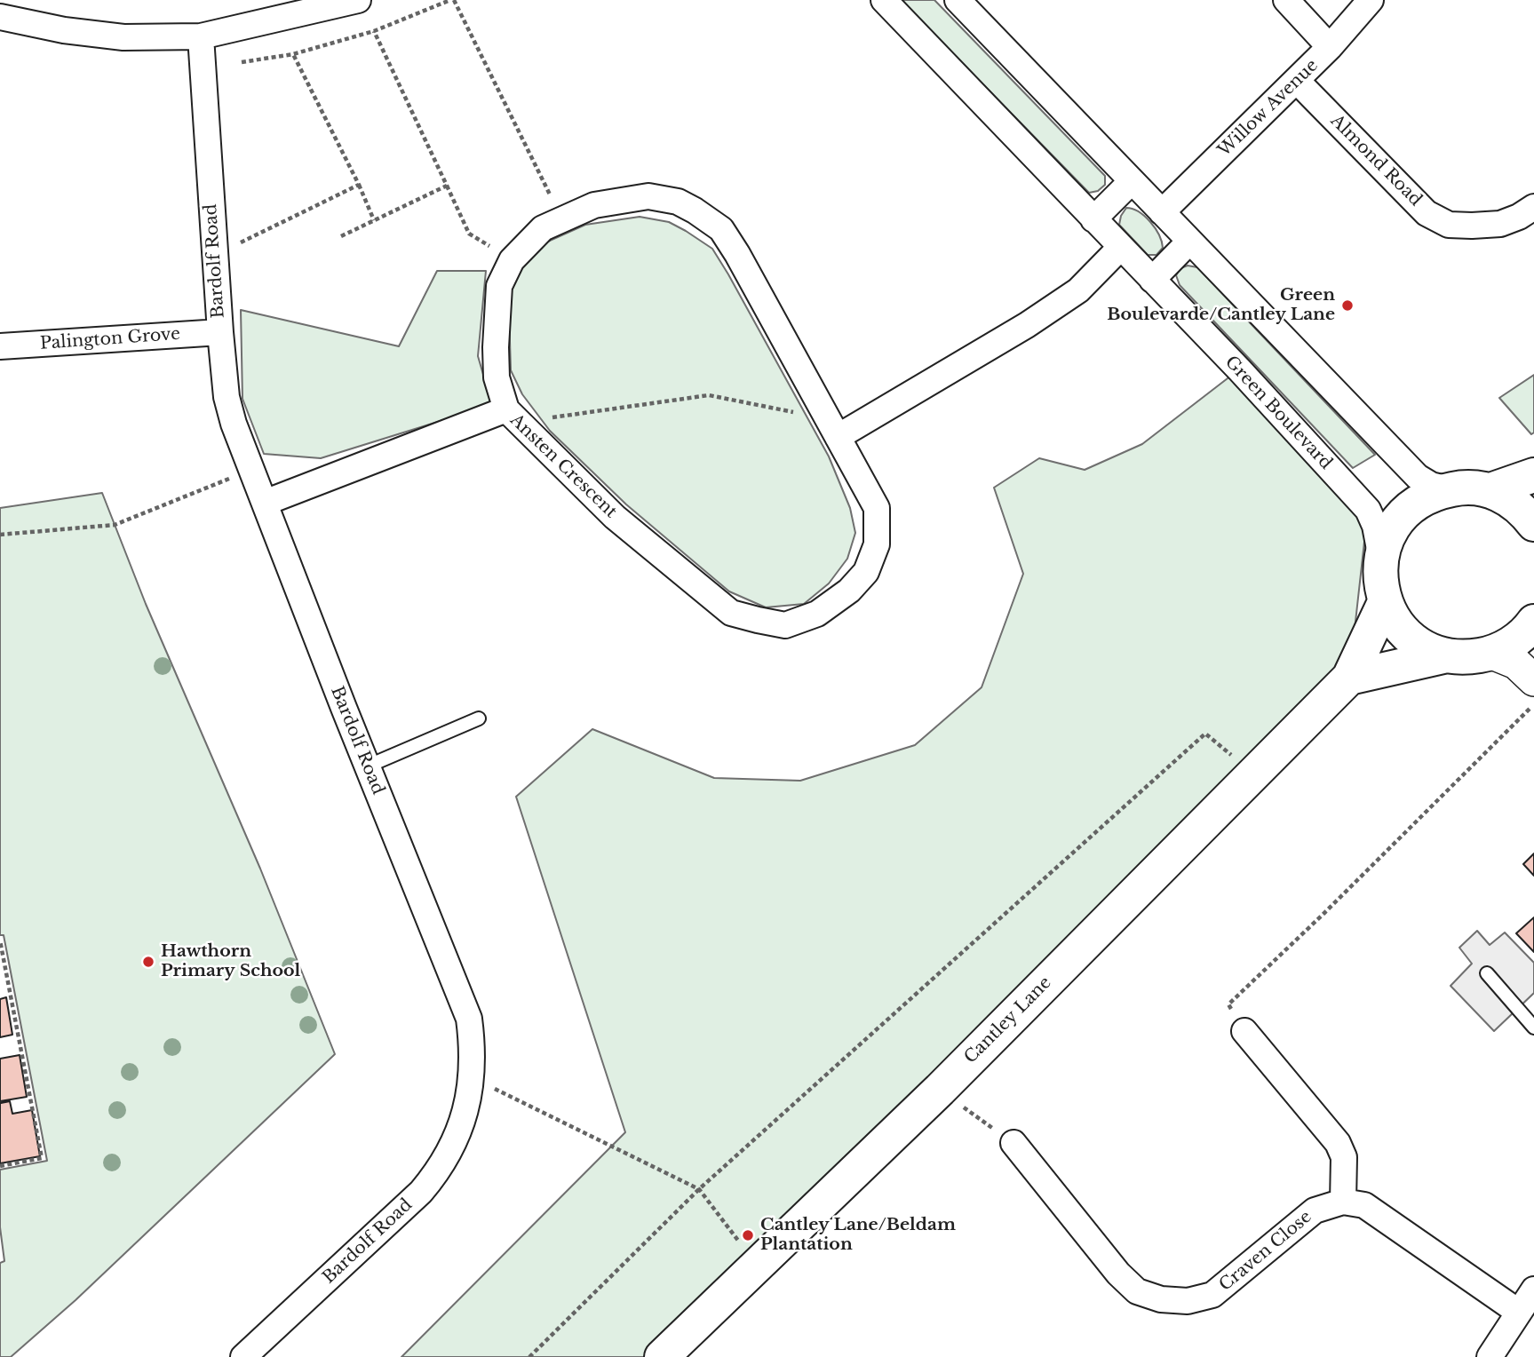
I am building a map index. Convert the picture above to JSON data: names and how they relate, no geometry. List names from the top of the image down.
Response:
{
  "streets": {
    "main road": ["Cantley Lane"],
    "street": [
      "Willow Avenue",
      "Almond Road",
      "Bardolf Road",
      "Palington Grove",
      "Green Boulevard",
      "Ansten Crescent",
      "Craven Close"
    ]
  },
  "crossings": [
    ["Willow Avenue", "Almond Road"],
    ["Bardolf Road", "Palington Grove"]
  ],
  "places": ["Green Boulevarde/Cantley Lane", "Hawthorn Primary School", "Cantley Lane/Beldam Plantation"]
}
